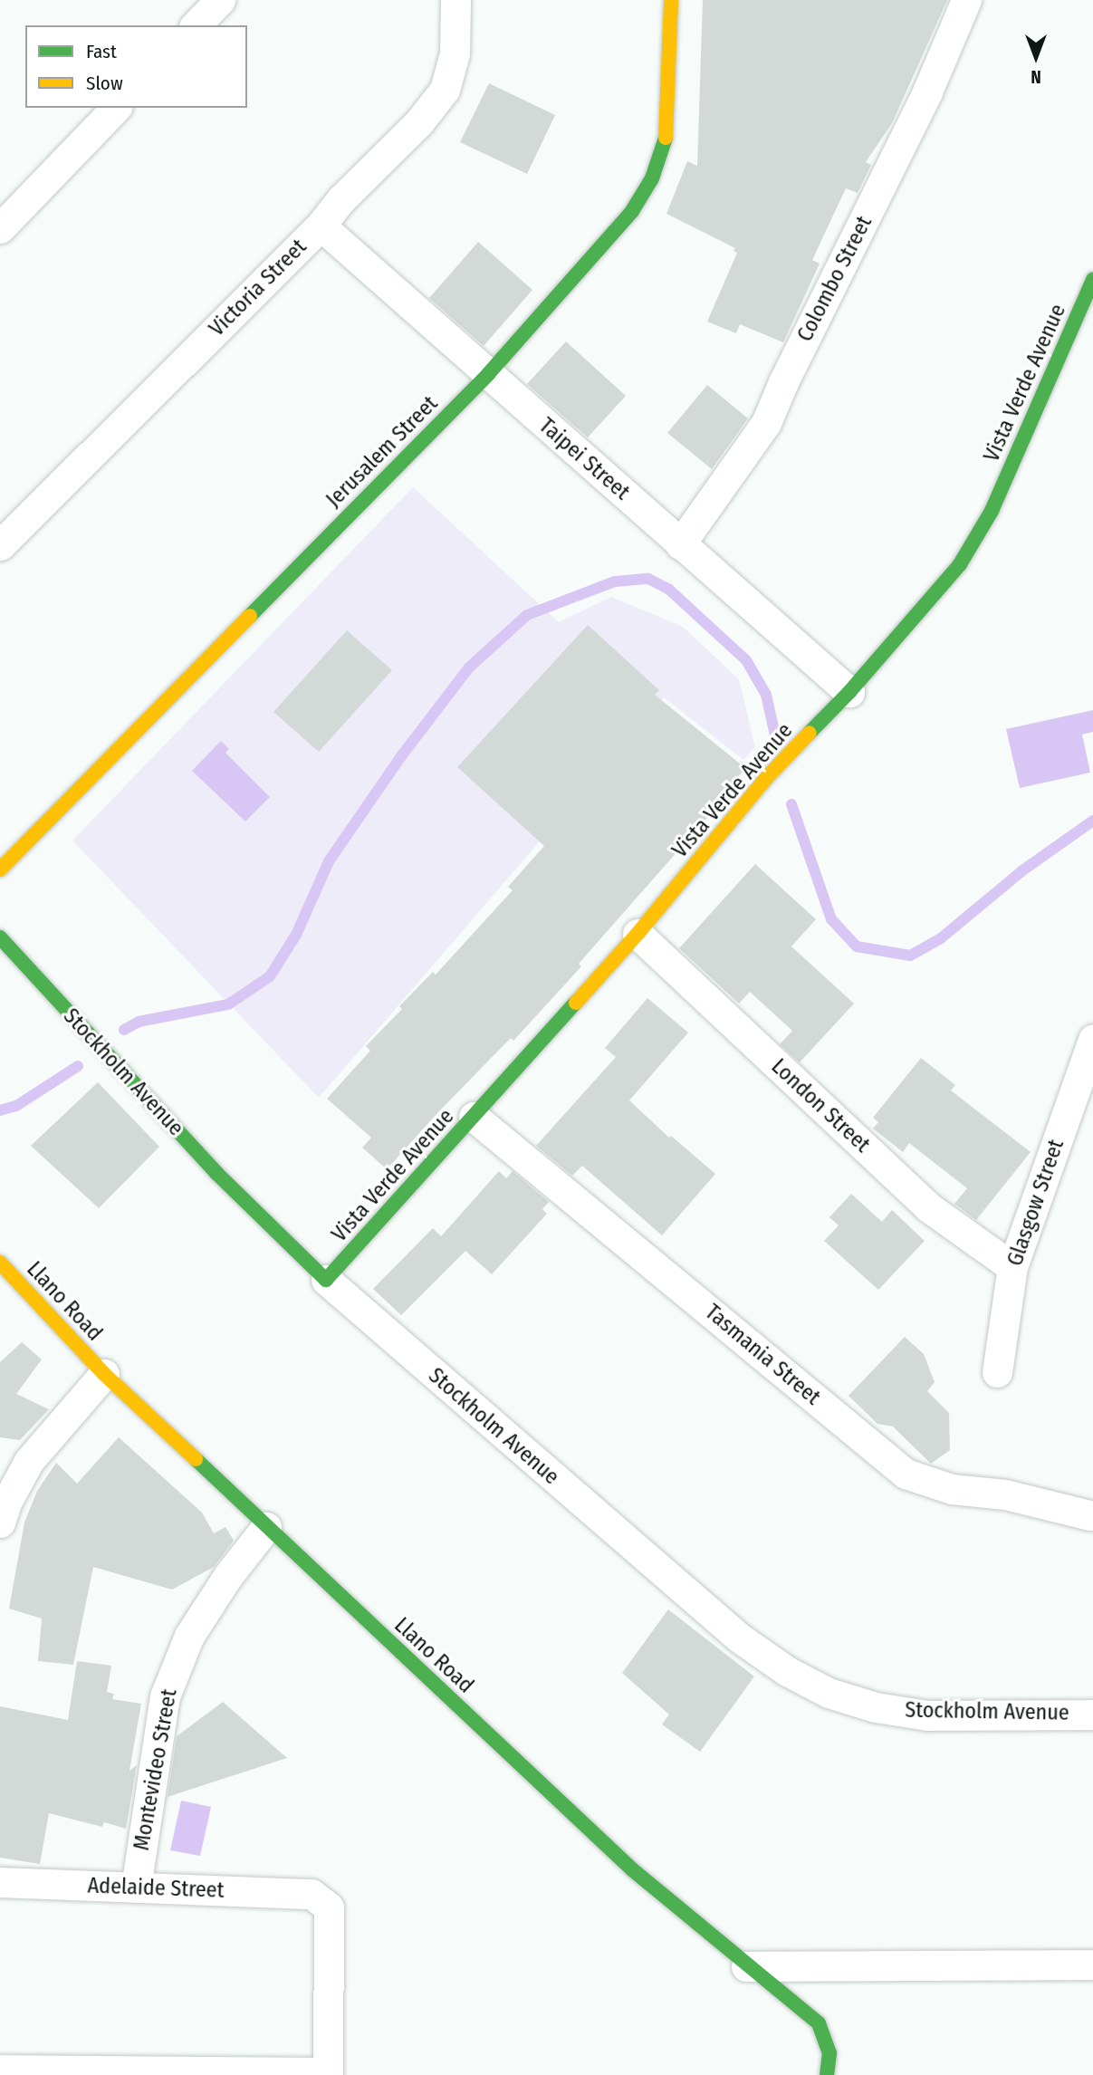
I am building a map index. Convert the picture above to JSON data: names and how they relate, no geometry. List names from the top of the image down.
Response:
{
  "streets": {
    "street": [
      "Colombo Street",
      "Victoria Street",
      "Vista Verde Avenue",
      "Jerusalem Street",
      "Taipei Street",
      "Stockholm Avenue",
      "London Street",
      "Glasgow Street",
      "Llano Road",
      "Tasmania Street",
      "Montevideo Street",
      "Adelaide Street"
    ]
  },
  "crossings": [
    ["Colombo Street", "Taipei Street"],
    ["Victoria Street", "Taipei Street"],
    ["Vista Verde Avenue", "Taipei Street"],
    ["Vista Verde Avenue", "Stockholm Avenue"],
    ["Vista Verde Avenue", "London Street"],
    ["Vista Verde Avenue", "Tasmania Street"],
    ["Jerusalem Street", "Taipei Street"],
    ["London Street", "Glasgow Street"],
    ["Llano Road", "Montevideo Street"],
    ["Montevideo Street", "Adelaide Street"]
  ],
  "legend": ["Fast", "Slow"],
  "north": "bottom"
}
